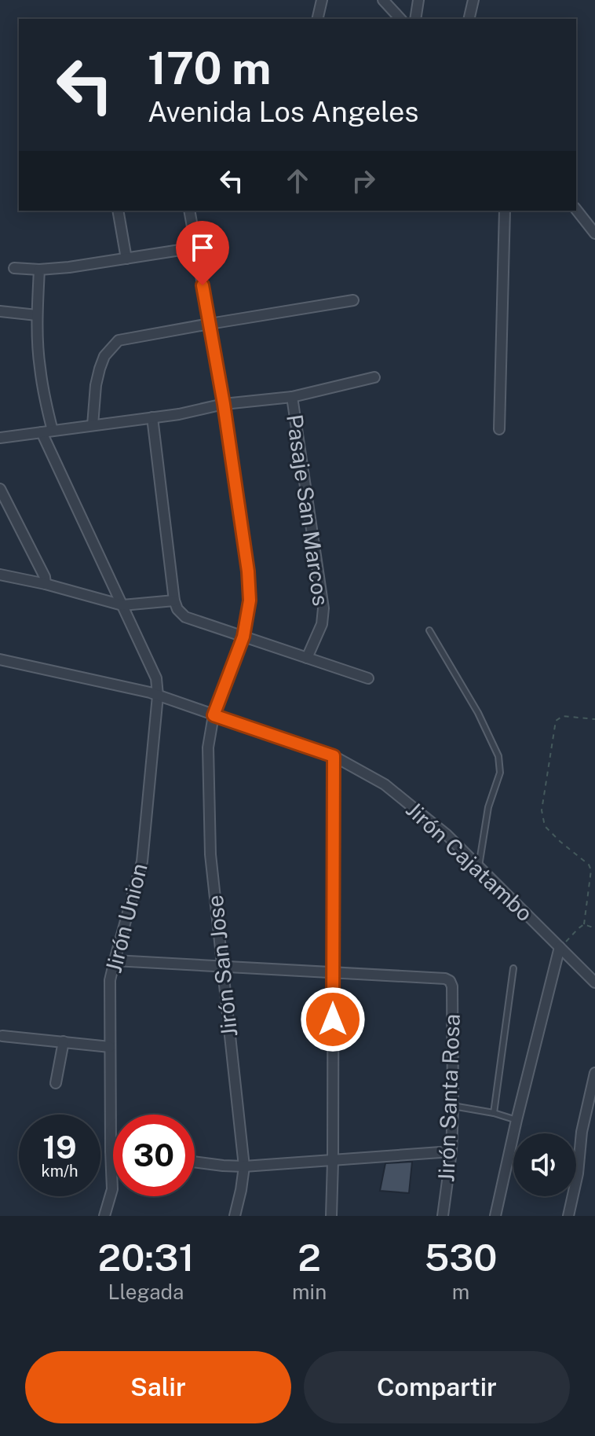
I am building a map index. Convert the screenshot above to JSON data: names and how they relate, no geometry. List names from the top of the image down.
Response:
{
  "streets": {
    "street": [
      "Pasaje San Marcos",
      "Jirón Cajatambo",
      "Jirón Union",
      "Jirón San Jose",
      "Jirón Santa Rosa"
    ]
  },
  "crossings": [
    ["Jirón Cajatambo", "Jirón Union"],
    ["Jirón Cajatambo", "Jirón San Jose"]
  ],
  "page": {
    "turn": ["170 m", "Avenida Los Angeles"],
    "speed": "19 km/h",
    "limit": "30",
    "eta": [
      "20:31",
      "Llegada",
      "2",
      "min",
      "530",
      "m"
    ],
    "buttons": ["Salir", "Compartir"]
  }
}
